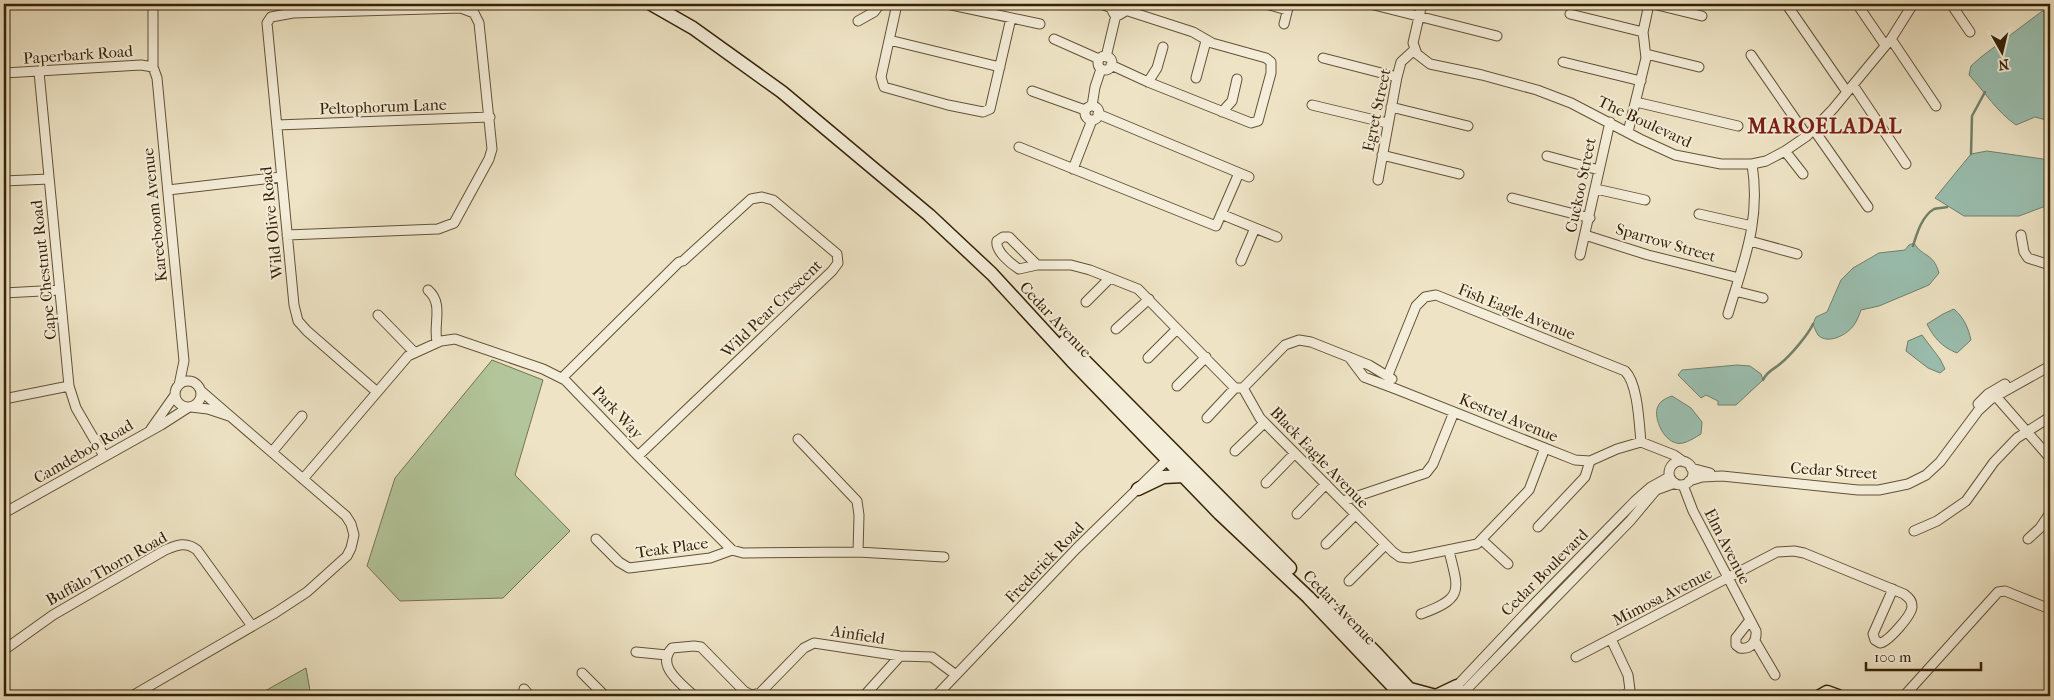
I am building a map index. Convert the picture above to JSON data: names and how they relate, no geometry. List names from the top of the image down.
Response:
{
  "streets": {
    "main road": ["Cedar Avenue"],
    "street": [
      "Paperbark Road",
      "Peltophorum Lane",
      "Egret Street",
      "The Boulevard",
      "Cuckoo Street",
      "Kareeboom Avenue",
      "Wild Olive Road",
      "Sparrow Street",
      "Cape Chestnut Road",
      "Wild Pear Crescent",
      "Fish Eagle Avenue",
      "Park Way",
      "Kestrel Avenue",
      "Camdeboo Road",
      "Black Eagle Avenue",
      "Cedar Street",
      "Elm Avenue",
      "Teak Place",
      "Frederick Road",
      "Buffalo Thorn Road",
      "Cedar Boulevard",
      "Mimosa Avenue",
      "Ainfield"
    ]
  },
  "crossings": [
    ["Paperbark Road", "Kareeboom Avenue"],
    ["Paperbark Road", "Cape Chestnut Road"],
    ["Peltophorum Lane", "Wild Olive Road"],
    ["Egret Street", "The Boulevard"],
    ["The Boulevard", "Cuckoo Street"],
    ["Cuckoo Street", "Sparrow Street"],
    ["Kareeboom Avenue", "Camdeboo Road"],
    ["Wild Olive Road", "Park Way"],
    ["Cape Chestnut Road", "Camdeboo Road"],
    ["Wild Pear Crescent", "Park Way"],
    ["Cedar Avenue", "Frederick Road"],
    ["Park Way", "Teak Place"],
    ["Kestrel Avenue", "Black Eagle Avenue"],
    ["Cedar Street", "Elm Avenue"],
    ["Cedar Street", "Cedar Boulevard"],
    ["Elm Avenue", "Cedar Boulevard"],
    ["Elm Avenue", "Mimosa Avenue"],
    ["Frederick Road", "Ainfield"]
  ],
  "districts": ["MAROELADAL"],
  "scale_bar": "100 m",
  "north": "bottom"
}
